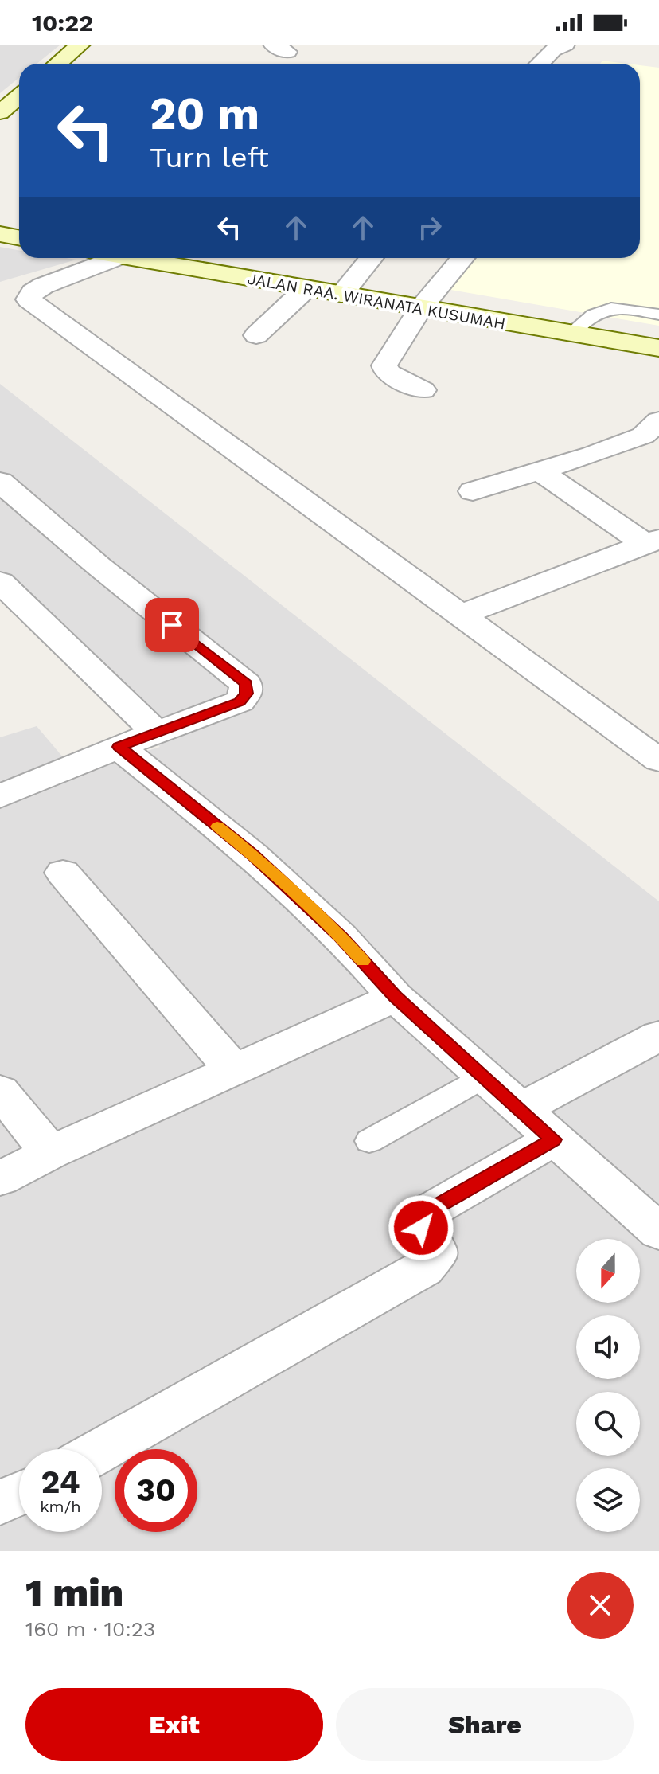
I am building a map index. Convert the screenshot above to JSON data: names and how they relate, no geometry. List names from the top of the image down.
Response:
{
  "streets": {
    "main road": ["JALAN RAA. WIRANATA KUSUMAH"]
  },
  "north": "bottom",
  "page": {
    "status": "10:22",
    "turn": ["20 m", "Turn left"],
    "speed": "24 km/h",
    "limit": "30",
    "heading": ["1 min", "160 m · 10:23"],
    "buttons": ["Exit", "Share"]
  }
}
